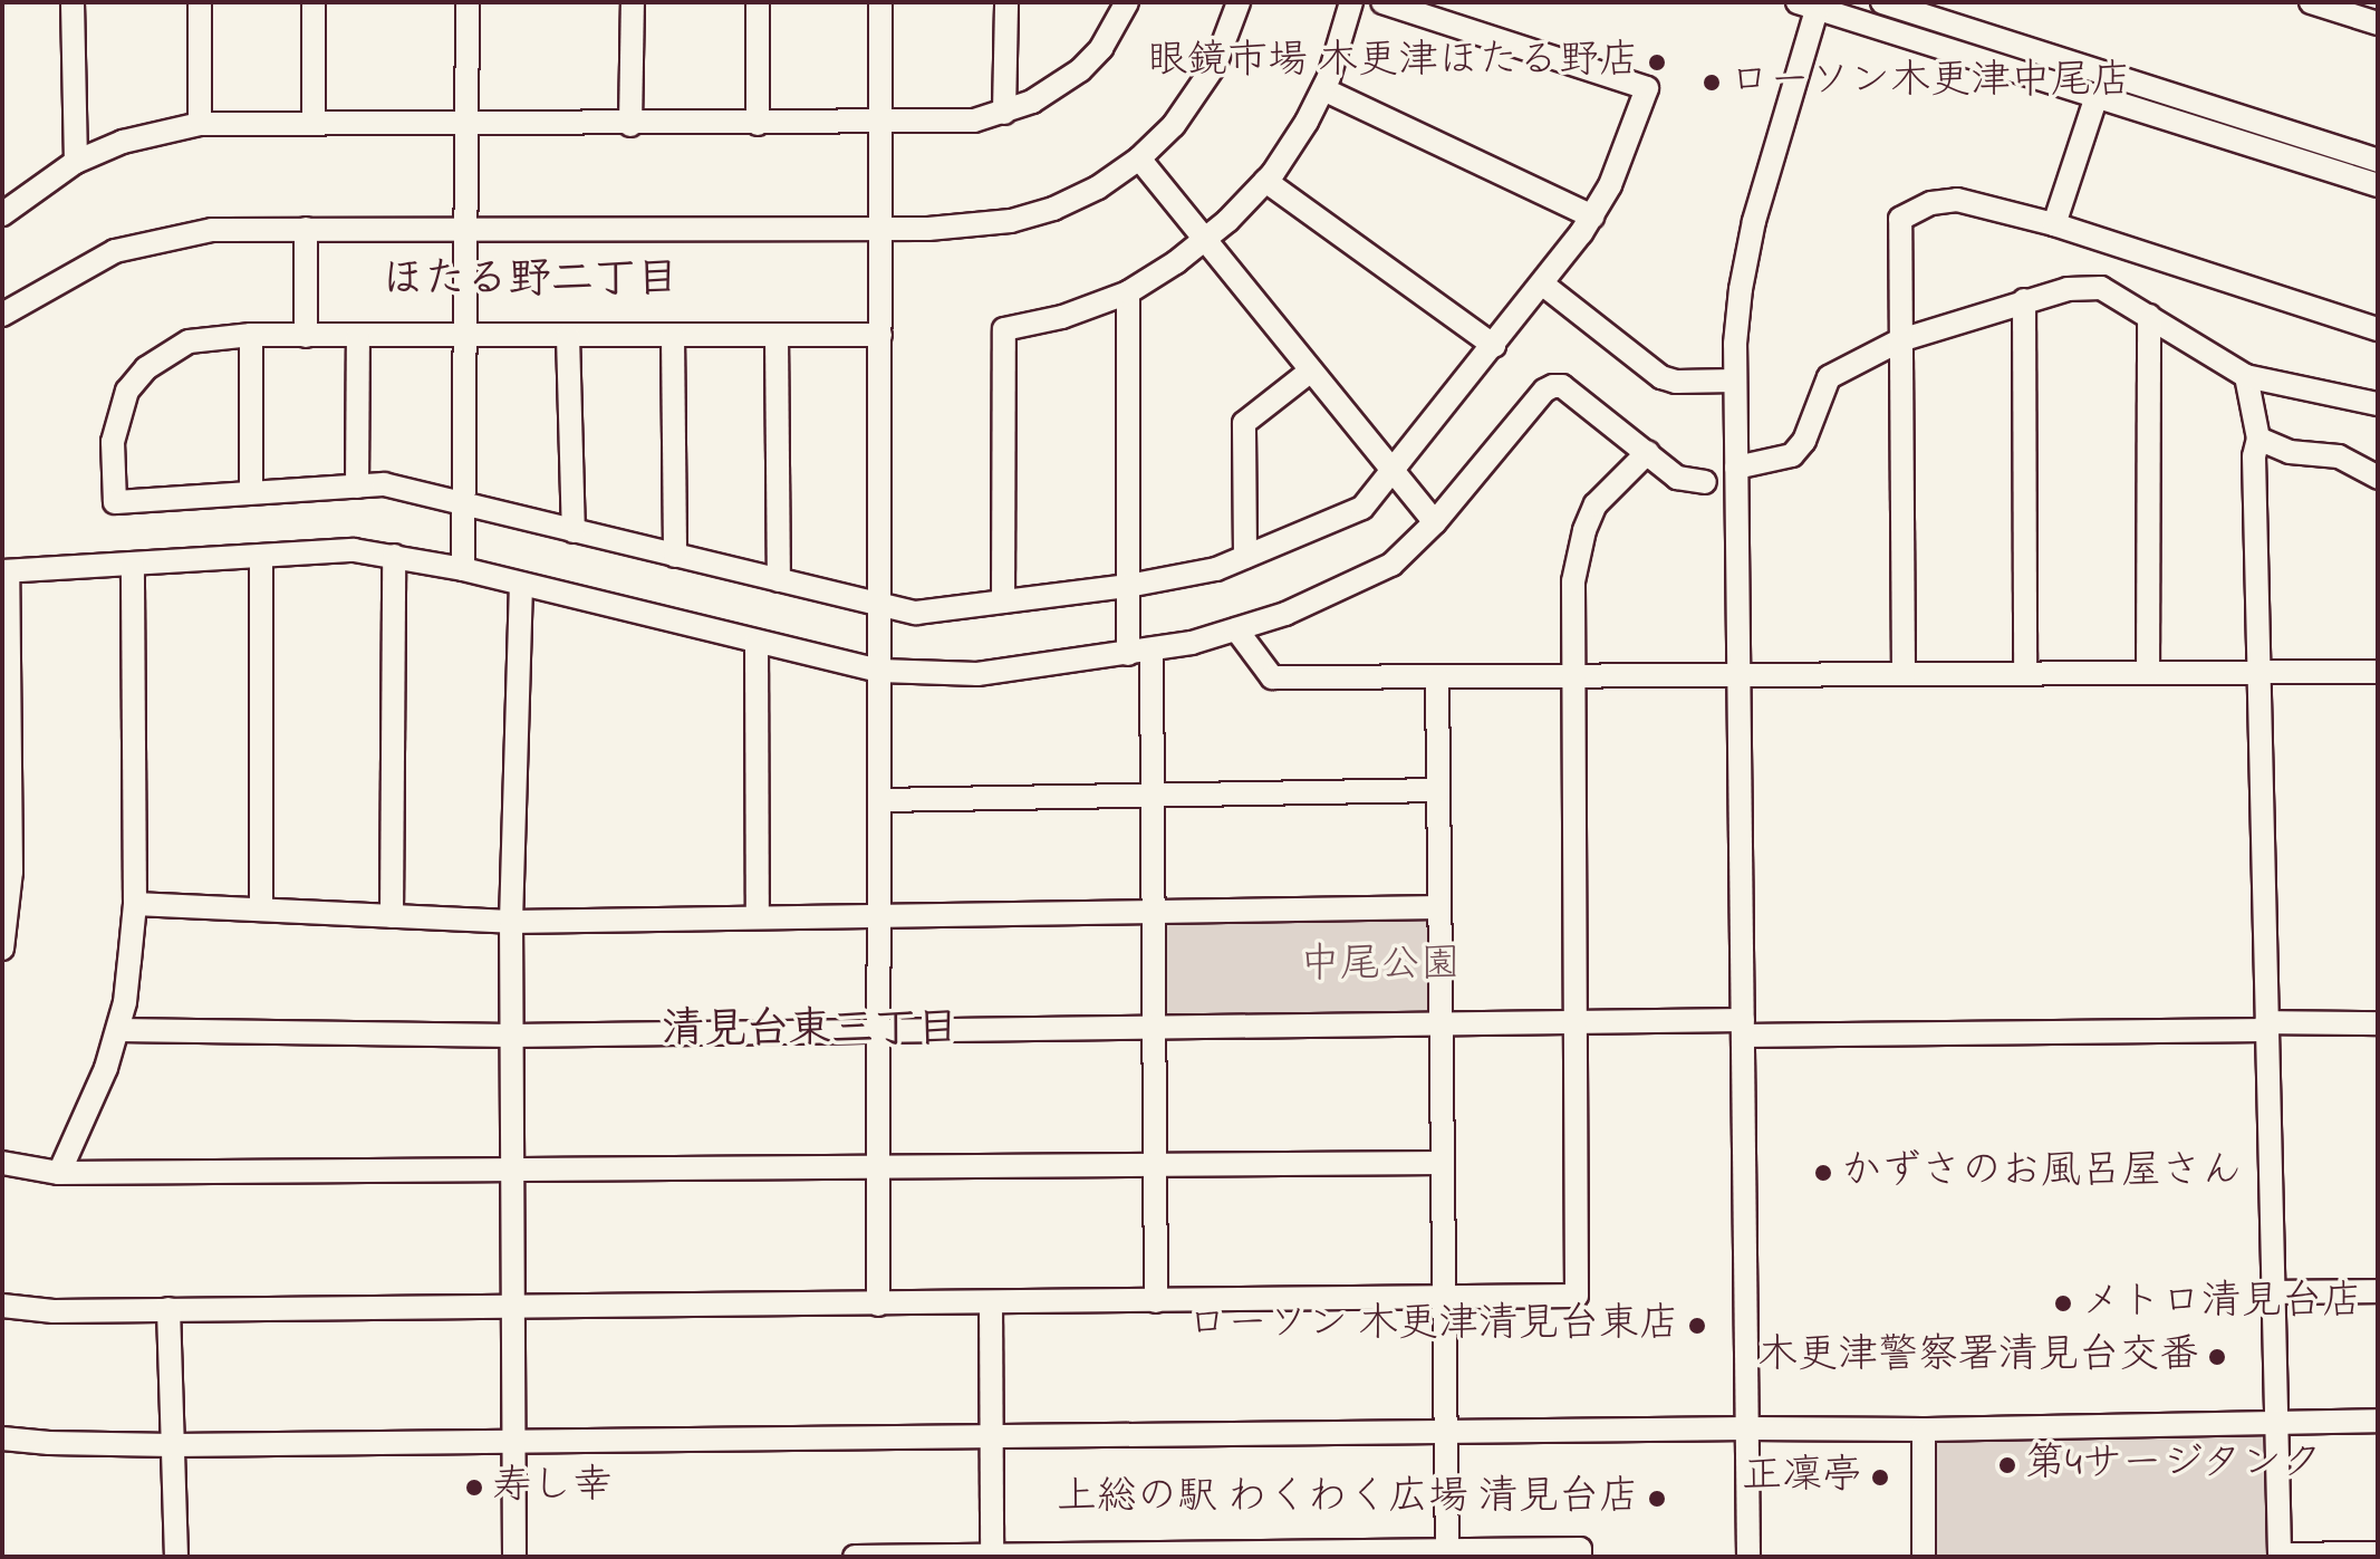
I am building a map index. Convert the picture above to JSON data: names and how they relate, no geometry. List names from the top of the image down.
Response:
{
  "districts": ["ほたる野二丁目", "清見台東三丁目"],
  "parks": ["中尾公園"],
  "places": [
    "眼鏡市場 木更津ほたる野店",
    "ローソン木更津中尾店",
    "かずさのお風呂屋さん",
    "メトロ清見台店",
    "ローソン 木更津清見台東店",
    "木更津警察署清見台交番",
    "第4サージタンク",
    "正凜亭",
    "寿し幸",
    "上総の駅 わくわく広場 清見台店"
  ]
}
